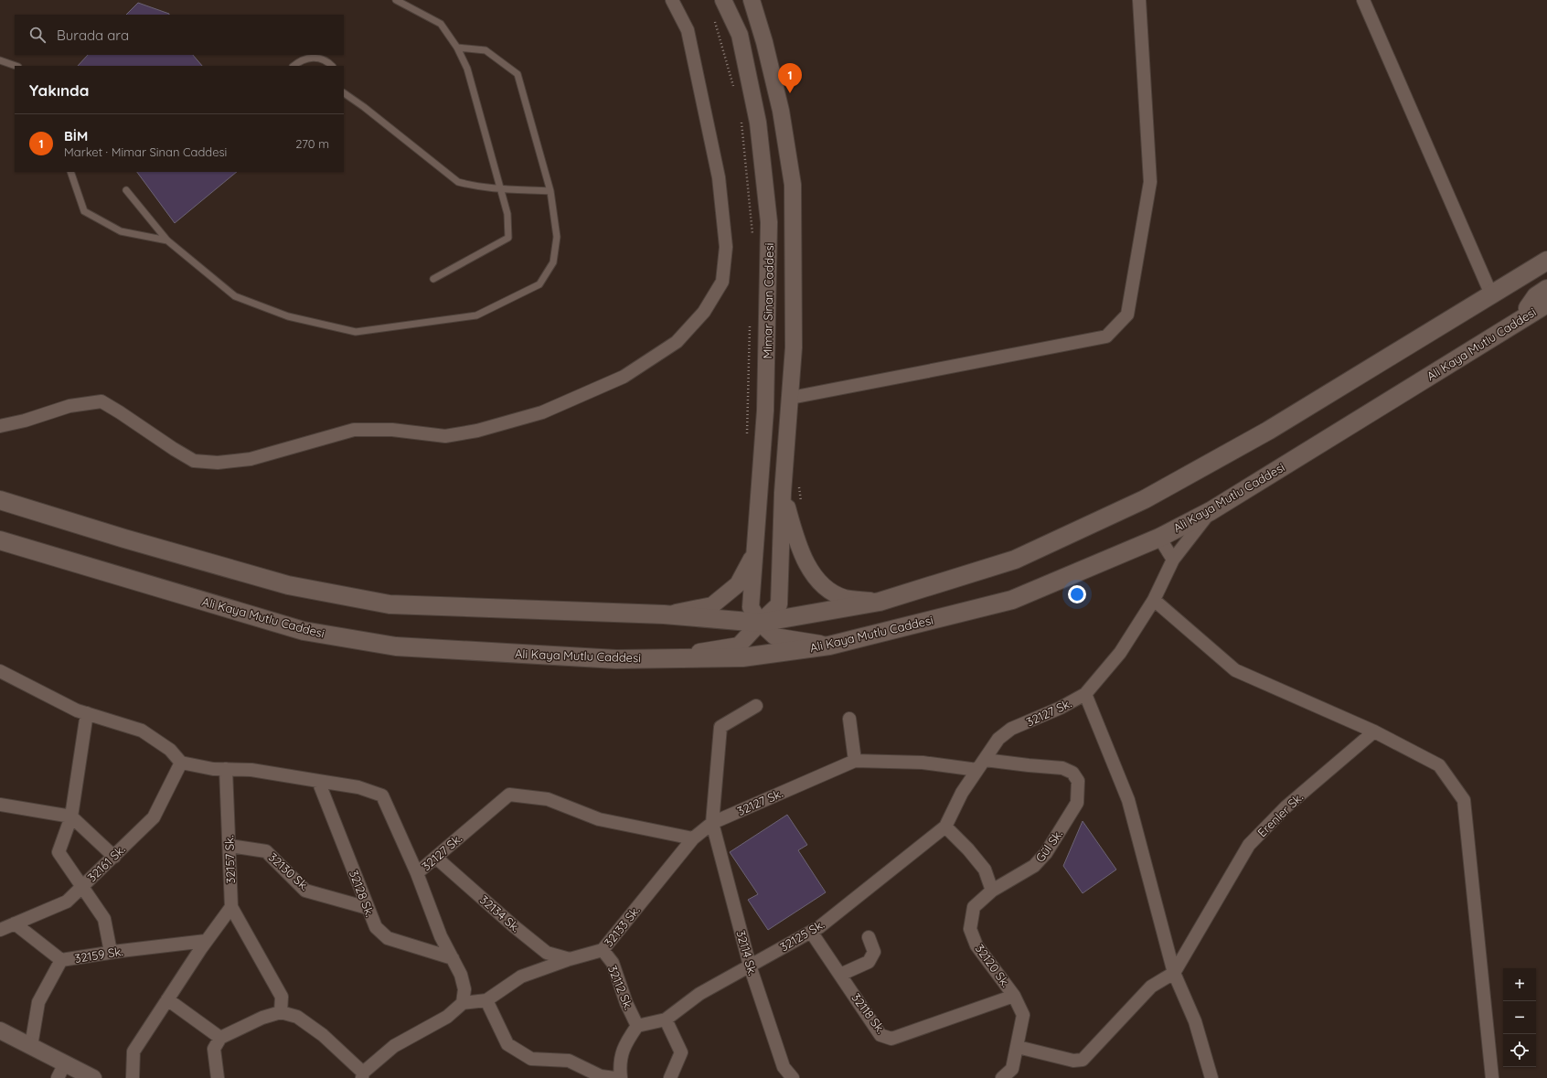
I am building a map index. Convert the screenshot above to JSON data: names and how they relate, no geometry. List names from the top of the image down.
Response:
{
  "streets": {
    "main road": ["Ali Kaya Mutlu Caddesi"],
    "street": [
      "Mimar Sinan Caddesi",
      "32127 Sk.",
      "Erenler Sk.",
      "Gül Sk.",
      "32157 Sk.",
      "32161 Sk.",
      "32130 Sk.",
      "32128 Sk.",
      "32134 Sk.",
      "32133 Sk.",
      "32125 Sk.",
      "32114 Sk.",
      "32159 Sk.",
      "32120 Sk.",
      "32112 Sk.",
      "32118 Sk."
    ]
  },
  "crossings": [
    ["Mimar Sinan Caddesi", "Ali Kaya Mutlu Caddesi"],
    ["Ali Kaya Mutlu Caddesi", "32127 Sk."],
    ["32127 Sk.", "Gül Sk."],
    ["32127 Sk.", "32157 Sk."],
    ["32127 Sk.", "32161 Sk."],
    ["32127 Sk.", "32128 Sk."],
    ["32127 Sk.", "32134 Sk."],
    ["32127 Sk.", "32133 Sk."],
    ["32127 Sk.", "32125 Sk."],
    ["32127 Sk.", "32114 Sk."],
    ["Erenler Sk.", "32120 Sk."],
    ["Gül Sk.", "32120 Sk."],
    ["32157 Sk.", "32130 Sk."],
    ["32130 Sk.", "32128 Sk."],
    ["32134 Sk.", "32133 Sk."],
    ["32133 Sk.", "32114 Sk."],
    ["32133 Sk.", "32112 Sk."],
    ["32125 Sk.", "32114 Sk."],
    ["32125 Sk.", "32112 Sk."],
    ["32125 Sk.", "32118 Sk."],
    ["32120 Sk.", "32118 Sk."]
  ],
  "page": {
    "search": "Burada ara",
    "pins": "1",
    "heading": "Yakında",
    "list": [
      {
        "mark": "1",
        "name": "BİM",
        "note": "Market · Mimar Sinan Caddesi",
        "value": "270 m"
      }
    ],
    "map_buttons": ["+", "−"]
  }
}
